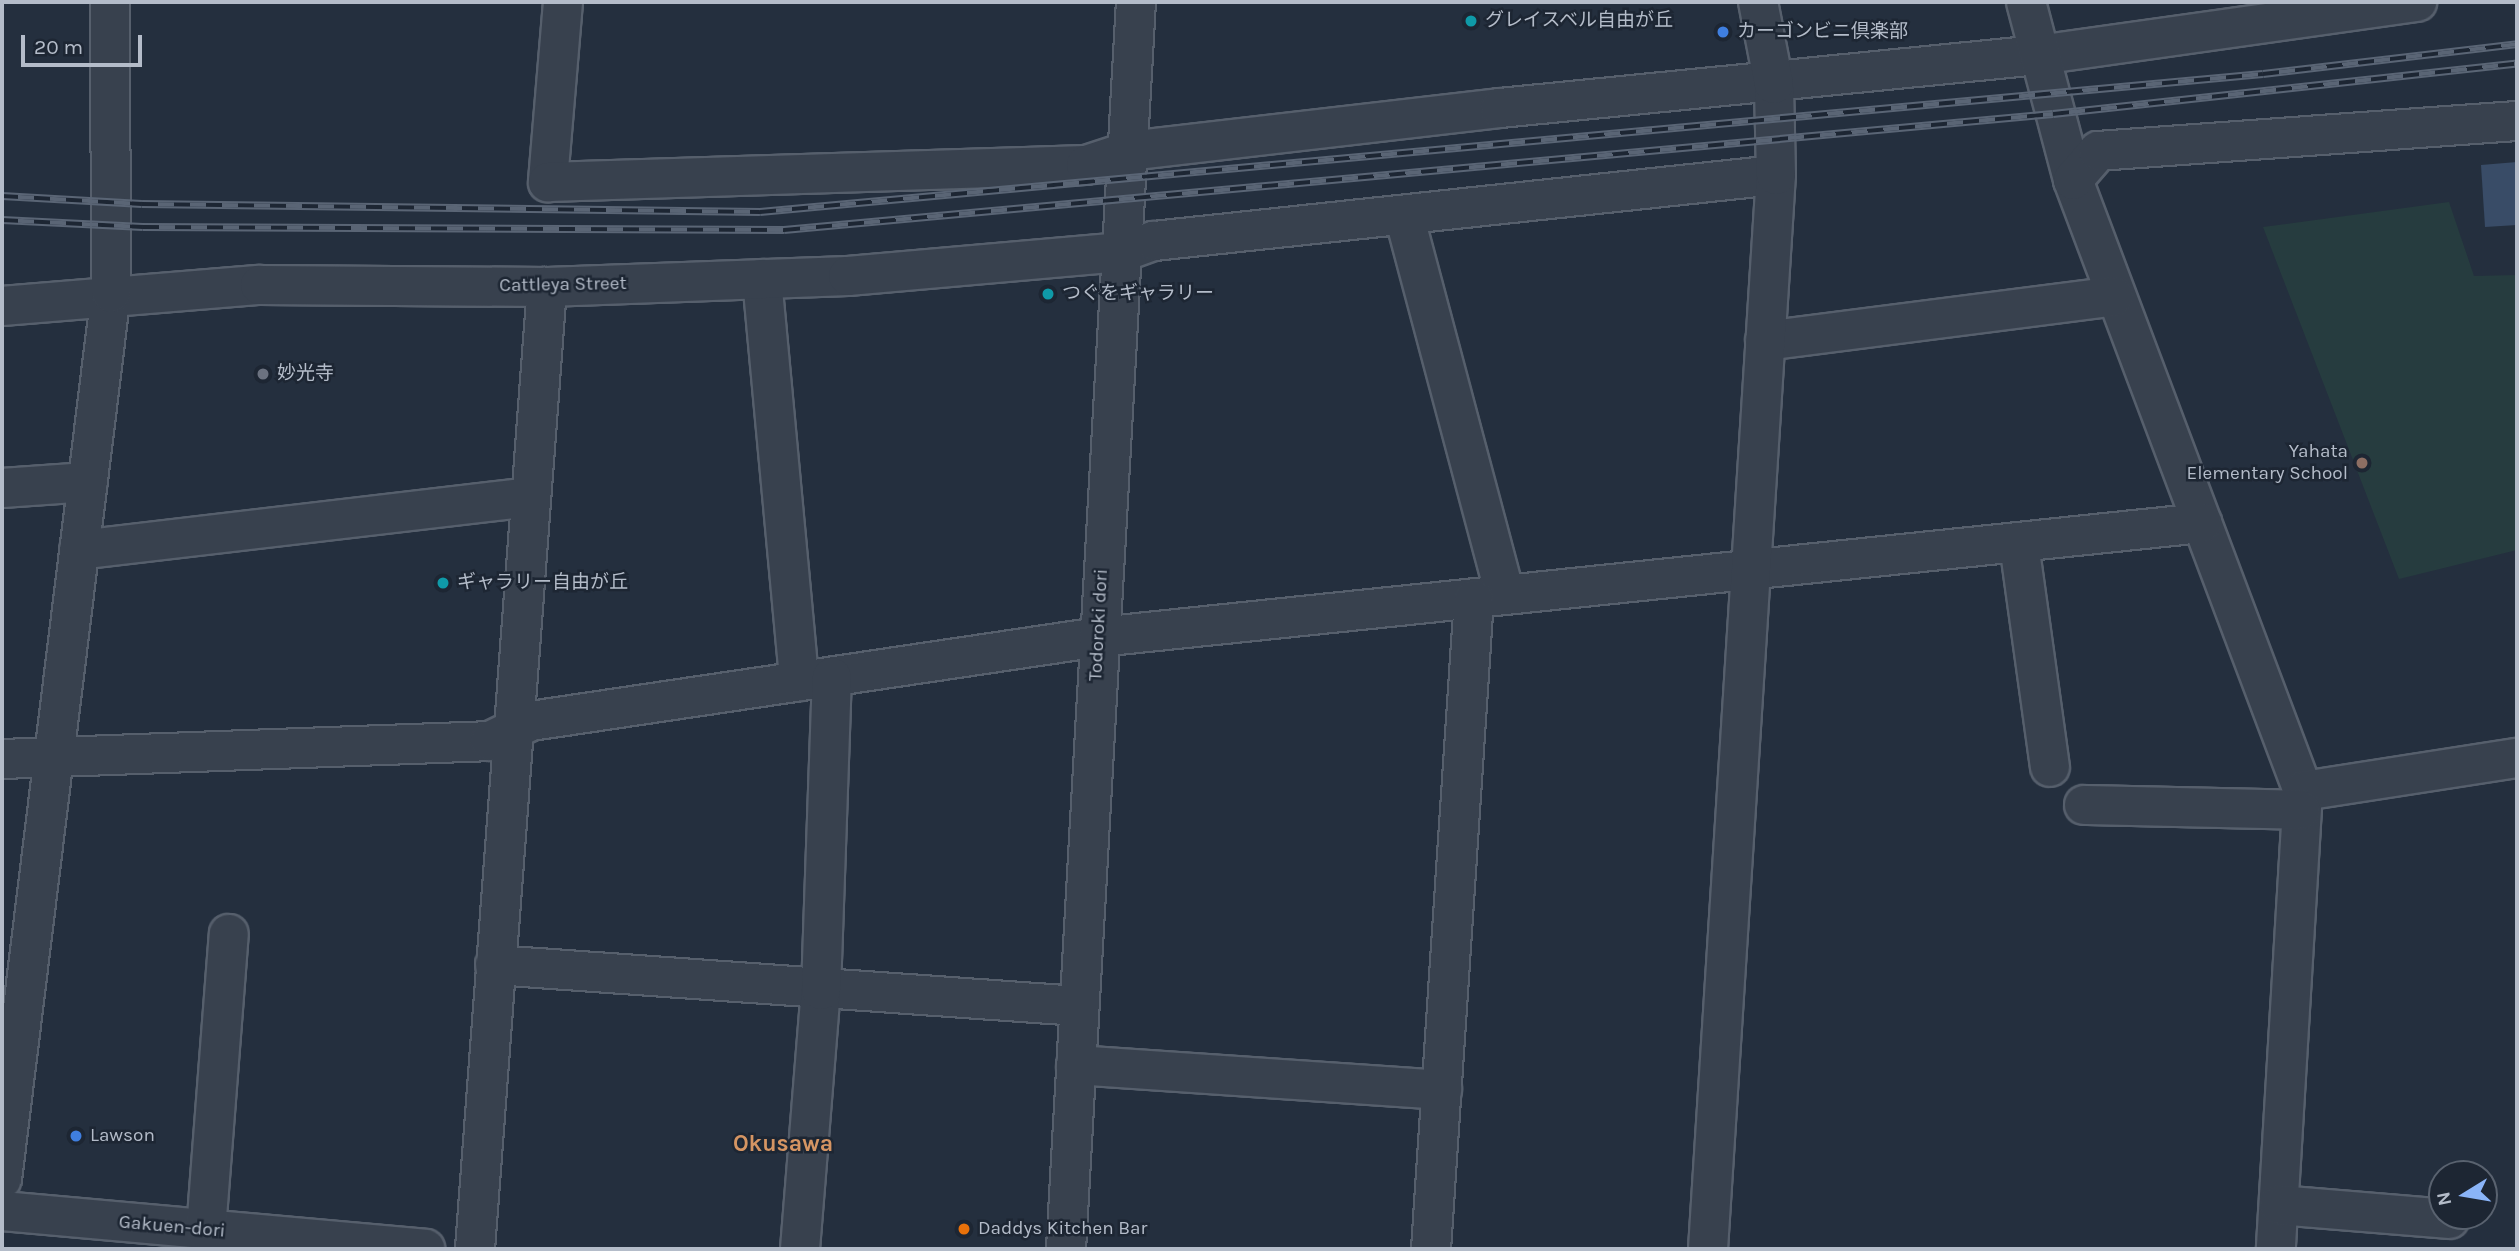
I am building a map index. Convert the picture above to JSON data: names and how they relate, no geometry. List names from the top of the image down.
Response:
{
  "streets": {
    "street": ["Cattleya Street", "Todoroki dori", "Gakuen-dori"]
  },
  "crossings": [
    ["Cattleya Street", "Todoroki dori"]
  ],
  "districts": ["Okusawa"],
  "places": [
    "グレイスベル自由が丘",
    "カーゴンビニ倶楽部",
    "つぐをギャラリー",
    "妙光寺",
    "Yahata Elementary School",
    "ギャラリー自由が丘",
    "Lawson",
    "Daddys Kitchen Bar"
  ],
  "scale_bar": "20 m",
  "north": "left"
}
